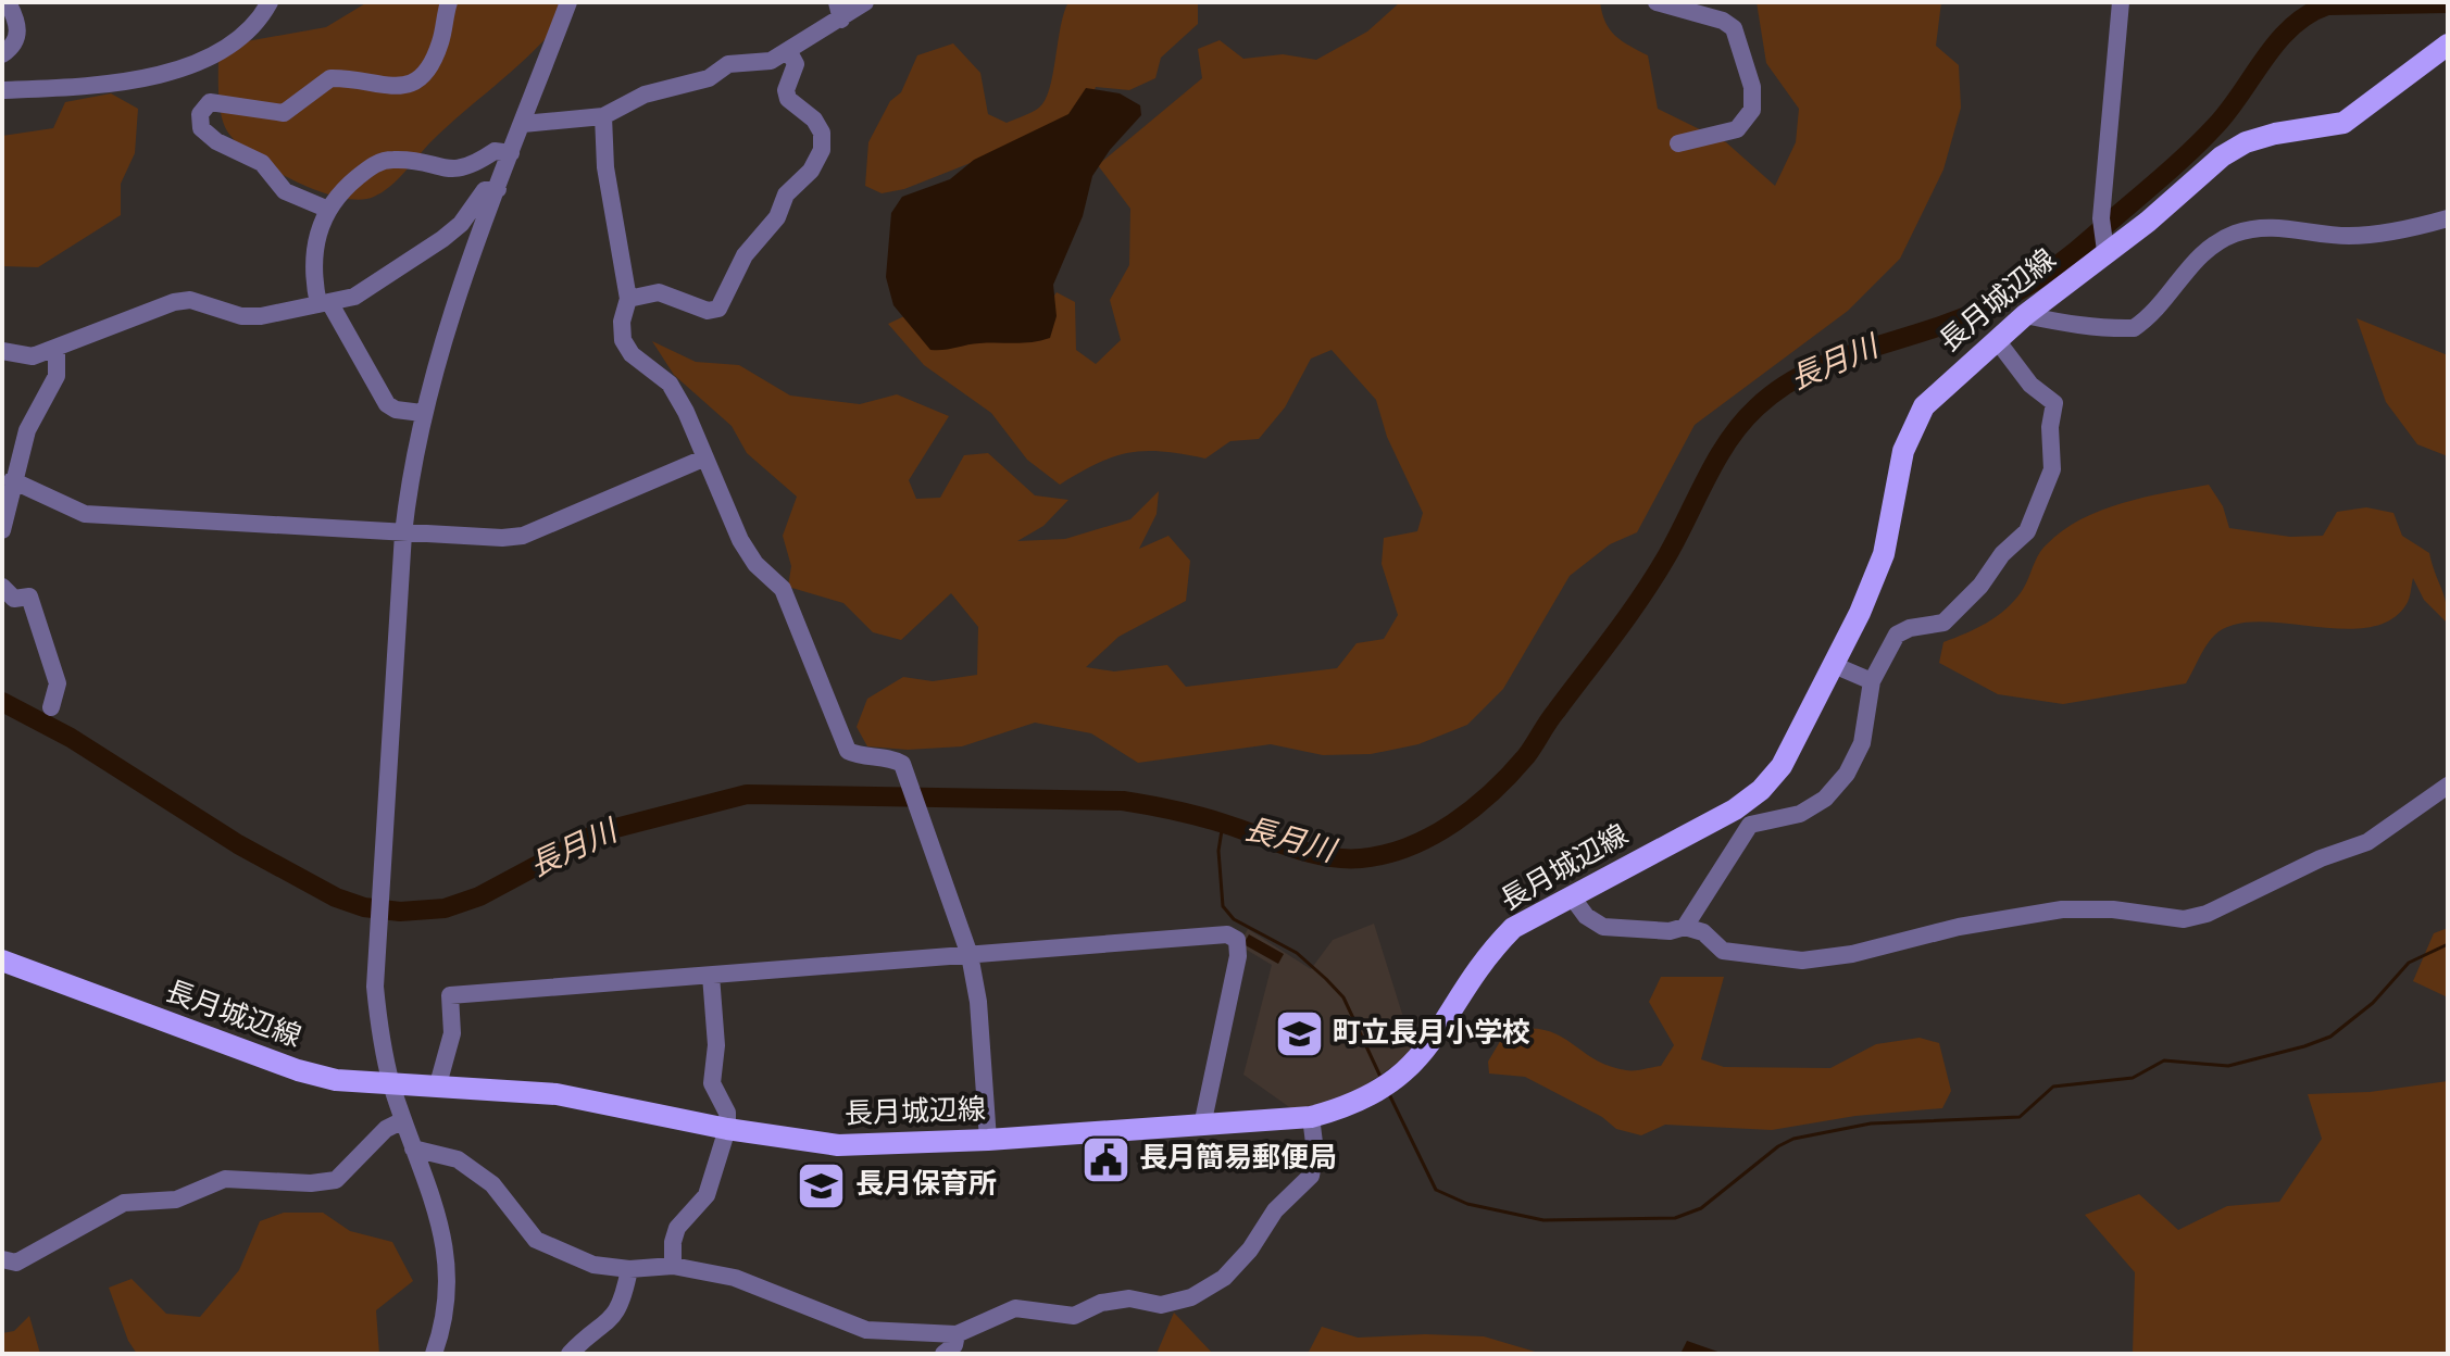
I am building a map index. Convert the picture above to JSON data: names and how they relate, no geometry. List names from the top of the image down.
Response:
{
  "streets": {
    "main road": ["長月城辺線"]
  },
  "water": ["長月川"],
  "places": {
    "school or university": ["町立長月小学校", "長月保育所"],
    "public building": ["長月簡易郵便局"]
  }
}
